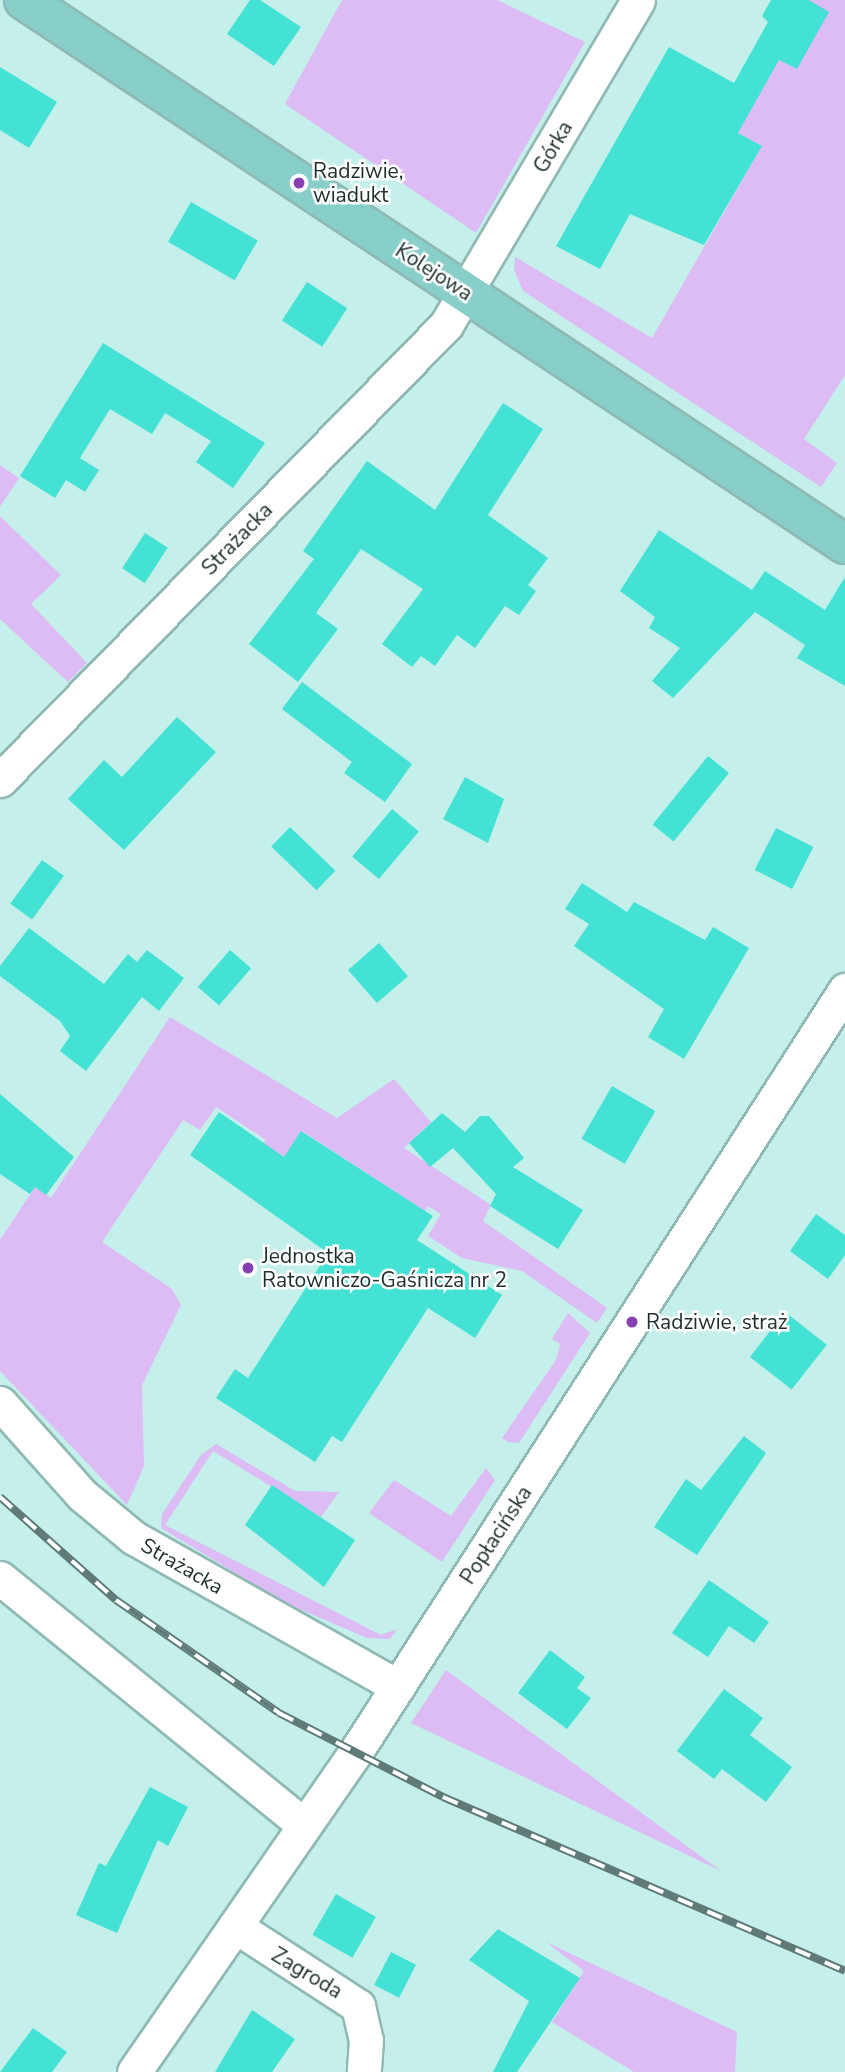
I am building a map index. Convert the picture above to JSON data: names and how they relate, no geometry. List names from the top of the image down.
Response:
{
  "streets": {
    "main road": ["Kolejowa"],
    "street": [
      "Górka",
      "Strażacka",
      "Popłacińska",
      "Zagroda"
    ]
  },
  "crossings": [
    ["Górka", "Kolejowa"],
    ["Górka", "Strażacka"],
    ["Kolejowa", "Strażacka"],
    ["Strażacka", "Popłacińska"],
    ["Popłacińska", "Zagroda"]
  ],
  "places": ["Radziwie, wiadukt", "Jednostka Ratowniczo-Gaśnicza nr 2", "Radziwie, straż"]
}
